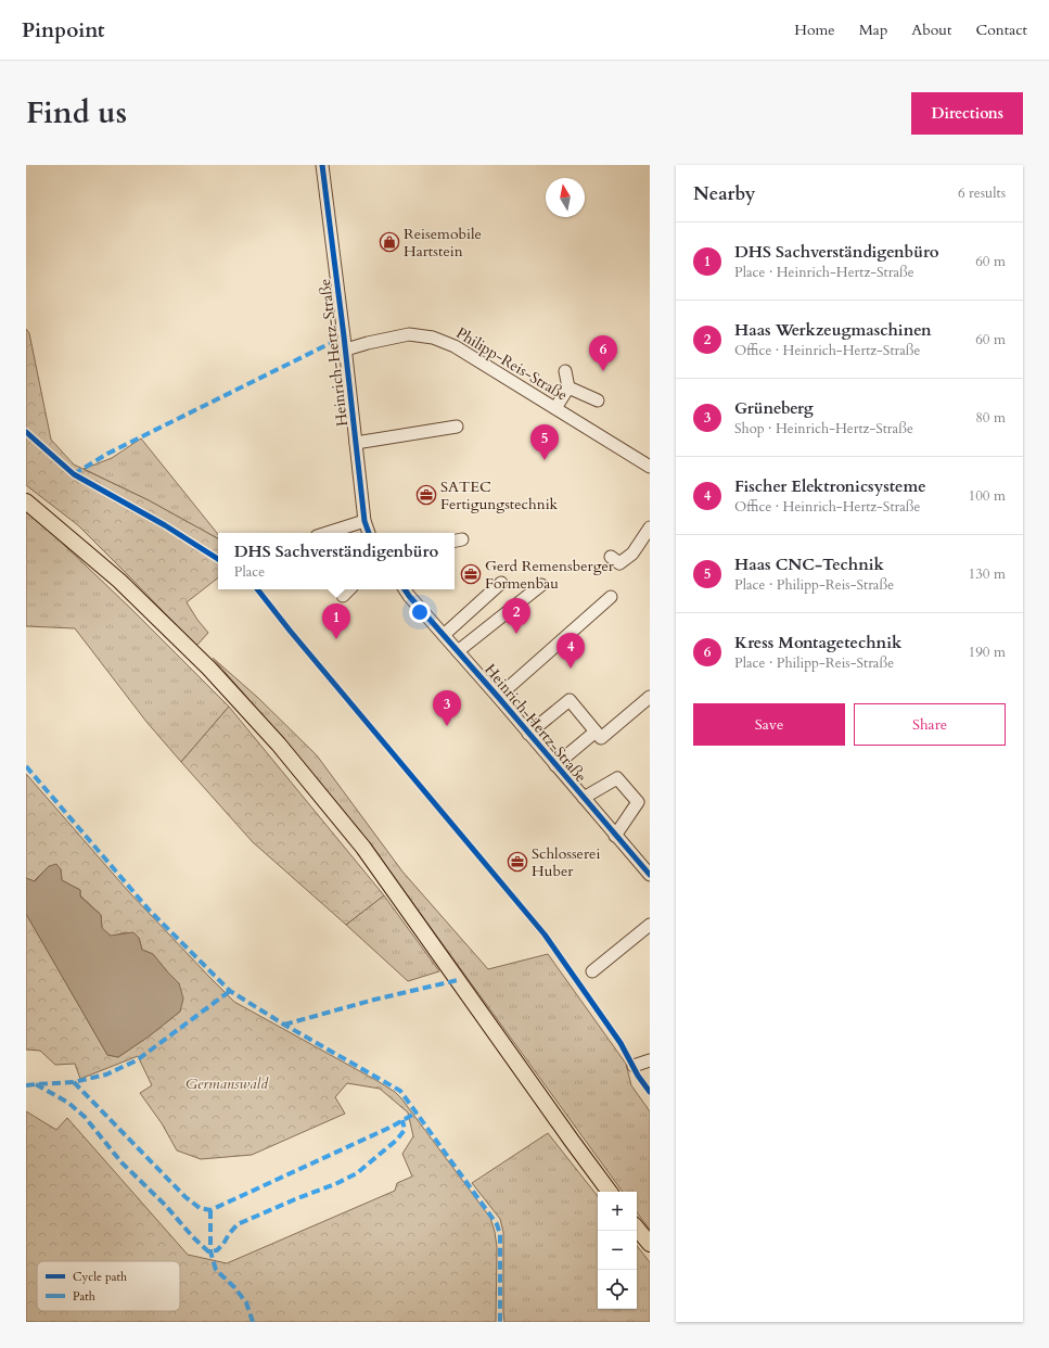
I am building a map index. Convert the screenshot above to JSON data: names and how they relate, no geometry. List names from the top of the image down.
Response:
{
  "streets": {
    "street": ["Heinrich-Hertz-Straße", "Philipp-Reis-Straße"]
  },
  "crossings": [
    ["Heinrich-Hertz-Straße", "Philipp-Reis-Straße"]
  ],
  "parks": ["Germanswald"],
  "places": {
    "shop": ["Reisemobile Hartstein"],
    "office": ["SATEC Fertigungstechnik", "Gerd Remensberger Formenbau", "Schlosserei Huber"]
  },
  "legend": ["Cycle path", "Path"],
  "north": "top",
  "page": {
    "header": "Pinpoint",
    "nav": [
      "Home",
      "Map",
      "About",
      "Contact"
    ],
    "title": "Find us",
    "buttons": [
      "Directions",
      ["Save", "Share"]
    ],
    "heading": ["Nearby", "6 results"],
    "list": [
      {
        "mark": "1",
        "name": "DHS Sachverständigenbüro",
        "note": "Place · Heinrich-Hertz-Straße",
        "value": "60 m"
      },
      {
        "mark": "2",
        "name": "Haas Werkzeugmaschinen",
        "note": "Office · Heinrich-Hertz-Straße",
        "value": "60 m"
      },
      {
        "mark": "3",
        "name": "Grüneberg",
        "note": "Shop · Heinrich-Hertz-Straße",
        "value": "80 m"
      },
      {
        "mark": "4",
        "name": "Fischer Elektronicsysteme",
        "note": "Office · Heinrich-Hertz-Straße",
        "value": "100 m"
      },
      {
        "mark": "5",
        "name": "Haas CNC-Technik",
        "note": "Place · Philipp-Reis-Straße",
        "value": "130 m"
      },
      {
        "mark": "6",
        "name": "Kress Montagetechnik",
        "note": "Place · Philipp-Reis-Straße",
        "value": "190 m"
      }
    ],
    "pins": [
      "6",
      "5",
      "2",
      "1",
      "4",
      "3"
    ],
    "popup": ["DHS Sachverständigenbüro", "Place"],
    "map_buttons": ["+", "−"]
  }
}
